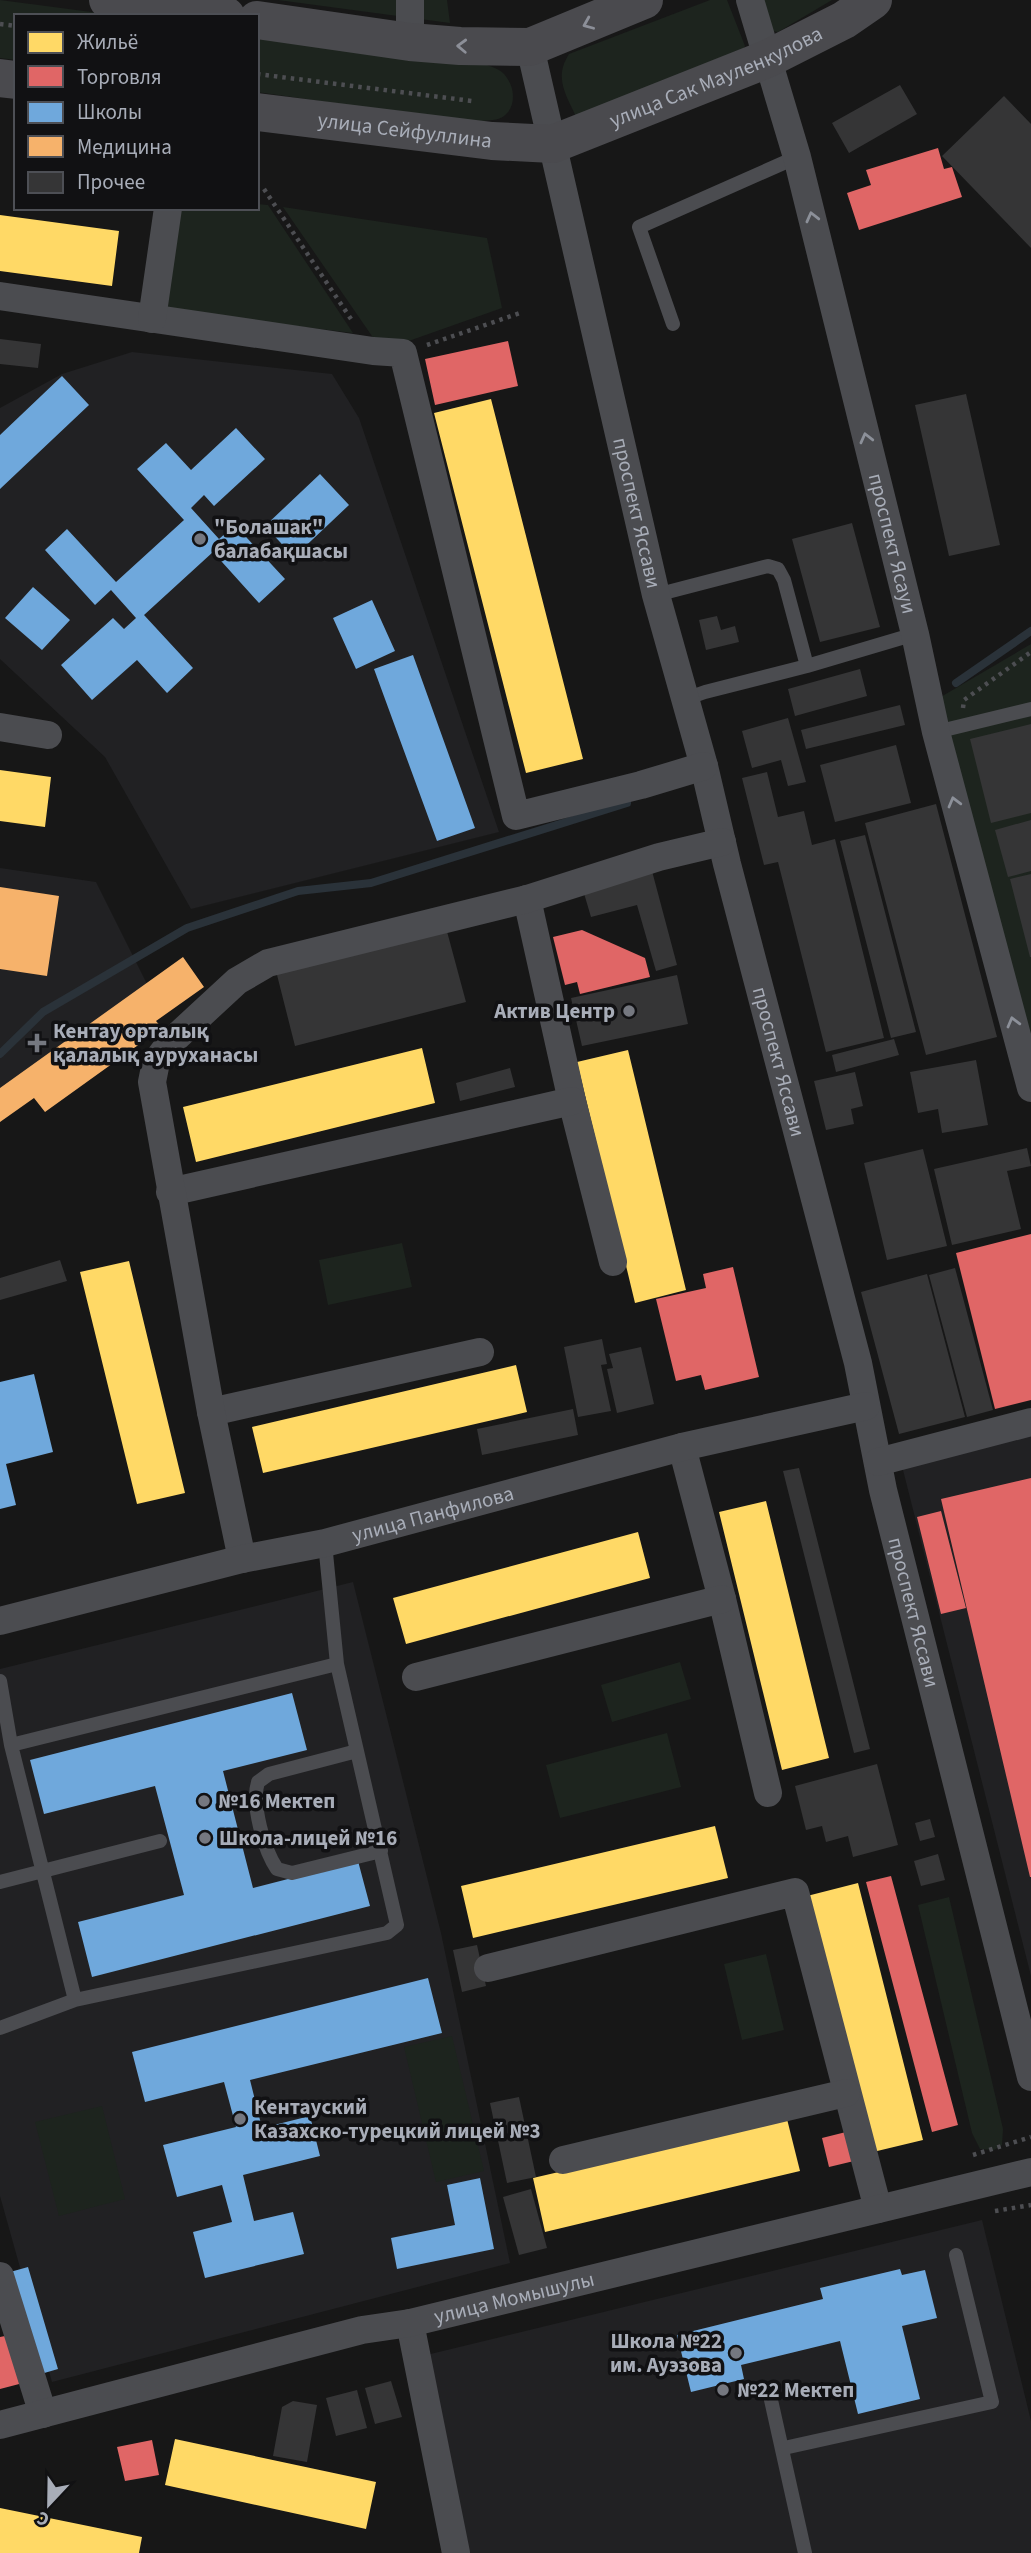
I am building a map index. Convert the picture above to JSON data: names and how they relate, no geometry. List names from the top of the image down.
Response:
{
  "streets": {
    "main road": ["улица Сак Мауленкулова", "улица Сейфуллина"],
    "street": [
      "проспект Яссави",
      "проспект Ясауи",
      "улица Панфилова",
      "улица Момышулы"
    ]
  },
  "crossings": [
    ["улица Сак Мауленкулова", "улица Сейфуллина"],
    ["улица Сак Мауленкулова", "проспект Яссави"],
    ["улица Сак Мауленкулова", "проспект Ясауи"],
    ["улица Сейфуллина", "проспект Яссави"],
    ["проспект Яссави", "улица Панфилова"]
  ],
  "one_way": ["проспект Ясауи"],
  "places": {
    "other": [
      "\"Болашак\" балабақшасы",
      "Актив Центр",
      "№16 Мектеп",
      "Школа-лицей №16",
      "Кентауский Казахско-турецкий лицей №3",
      "Школа №22 им. Ауэзова",
      "№22 Мектеп"
    ],
    "health": ["Кентау орталық қалалық ауруханасы"]
  },
  "legend": [
    "Жильё",
    "Торговля",
    "Школы",
    "Медицина",
    "Прочее"
  ],
  "north": "bottom"
}
